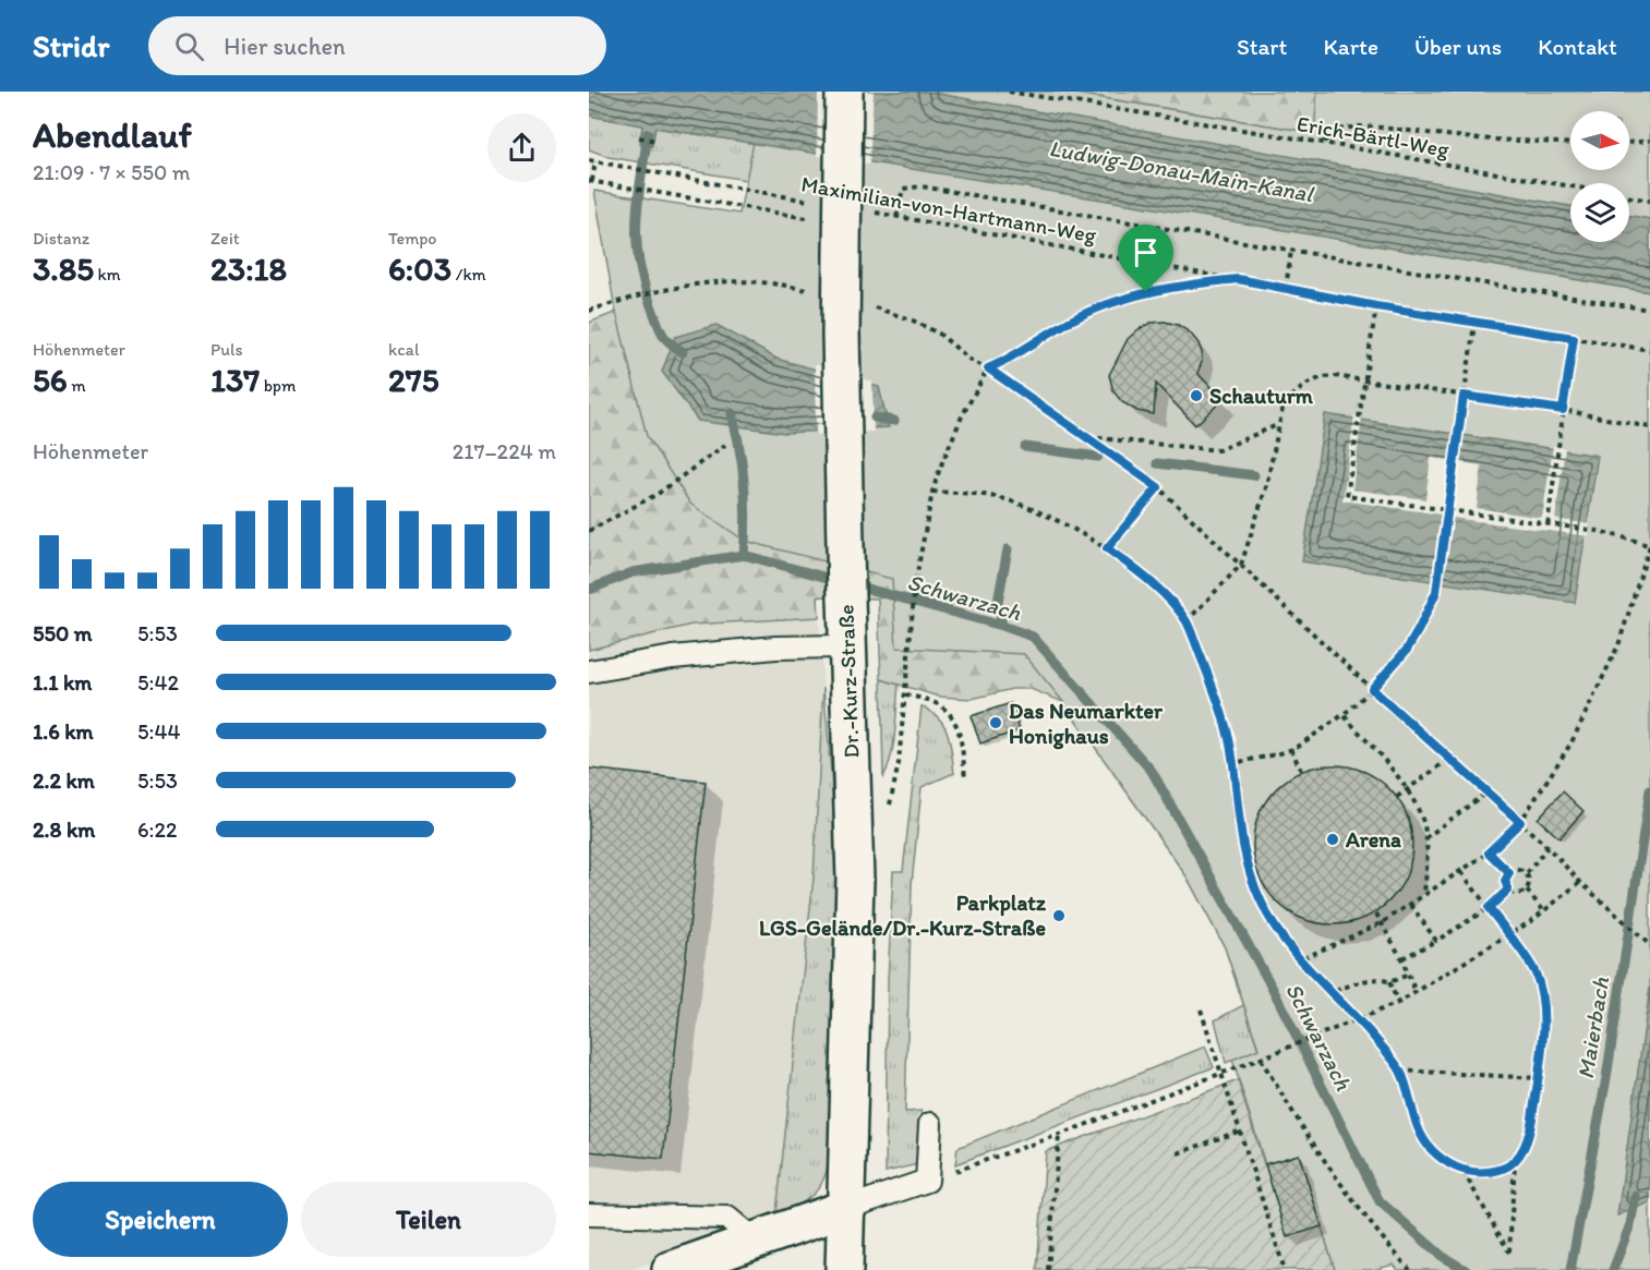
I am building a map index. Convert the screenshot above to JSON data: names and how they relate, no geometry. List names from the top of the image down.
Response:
{
  "streets": {
    "street": ["Dr.-Kurz-Straße"],
    "path": ["Erich-Bärtl-Weg", "Maximilian-von-Hartmann-Weg"]
  },
  "crossings": [
    ["Maximilian-von-Hartmann-Weg", "Dr.-Kurz-Straße"]
  ],
  "water": ["Ludwig-Donau-Main-Kanal", "Schwarzach", "Maierbach"],
  "places": [
    "Schauturm",
    "Das Neumarkter Honighaus",
    "Arena",
    "Parkplatz LGS-Gelände/Dr.-Kurz-Straße"
  ],
  "north": "right",
  "page": {
    "header": "Stridr",
    "search": "Hier suchen",
    "nav": [
      "Start",
      "Karte",
      "Über uns",
      "Kontakt"
    ],
    "heading": ["Abendlauf", "21:09 · 7 × 550 m"],
    "stats": [
      ["Distanz", "3.85 km"],
      ["Zeit", "23:18"],
      ["Tempo", "6:03 /km"],
      ["Höhenmeter", "56 m"],
      ["Puls", "137 bpm"],
      ["kcal", "275"]
    ],
    "chart": ["Höhenmeter", "217–224 m"],
    "list": [
      {
        "name": "550 m",
        "note": "5:53"
      },
      {
        "name": "1.1 km",
        "note": "5:42"
      },
      {
        "name": "1.6 km",
        "note": "5:44"
      },
      {
        "name": "2.2 km",
        "note": "5:53"
      },
      {
        "name": "2.8 km",
        "note": "6:22"
      }
    ],
    "buttons": ["Speichern", "Teilen"]
  }
}
